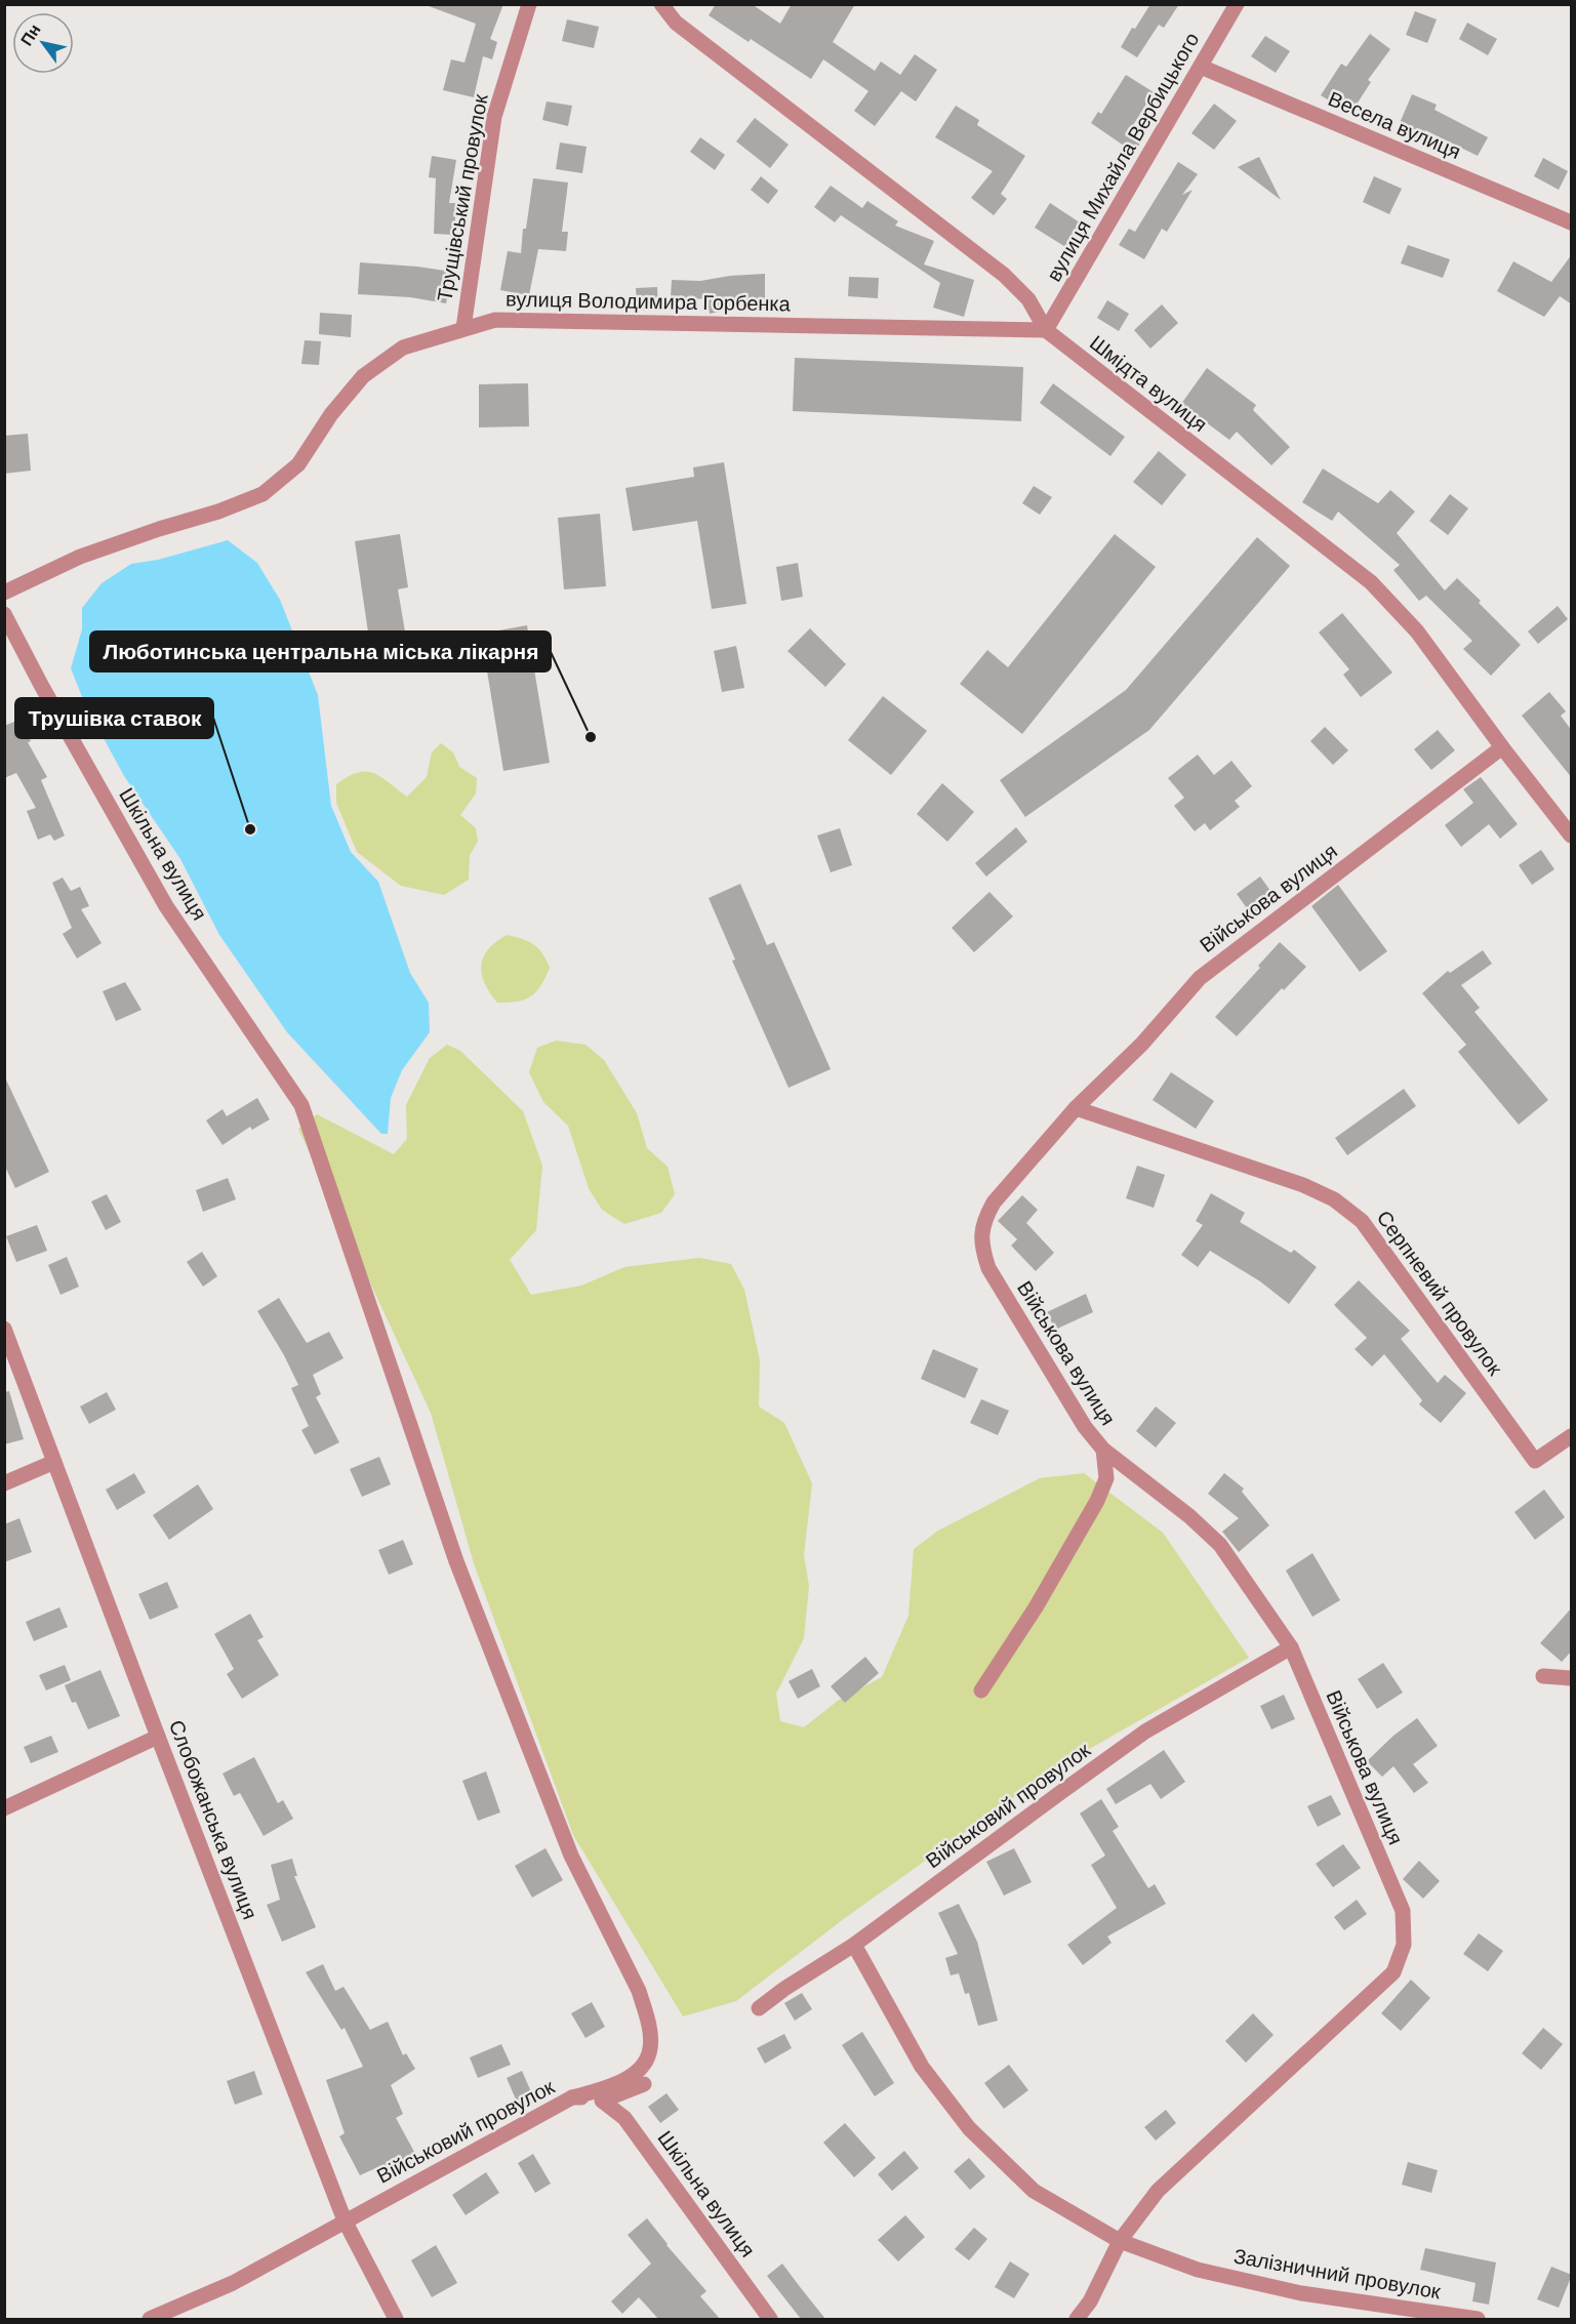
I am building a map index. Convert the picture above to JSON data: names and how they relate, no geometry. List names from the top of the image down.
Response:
{
  "streets": {
    "street": [
      "Весела вулиця",
      "вулиця Михайла Вербицького",
      "Трущівський провулок",
      "вулиця Володимира Горбенка",
      "Шмідта вулиця",
      "Шкільна вулиця",
      "Військова вулиця",
      "Серпневий провулок",
      "Військовий провулок",
      "Слобожанська вулиця",
      "Залізничний провулок"
    ]
  },
  "crossings": [
    ["Весела вулиця", "вулиця Михайла Вербицького"],
    ["вулиця Михайла Вербицького", "вулиця Володимира Горбенка"],
    ["вулиця Михайла Вербицького", "Шмідта вулиця"],
    ["Трущівський провулок", "вулиця Володимира Горбенка"],
    ["вулиця Володимира Горбенка", "Шмідта вулиця"],
    ["Шмідта вулиця", "Військова вулиця"],
    ["Шкільна вулиця", "Військовий провулок"],
    ["Військова вулиця", "Серпневий провулок"],
    ["Військова вулиця", "Військовий провулок"],
    ["Військова вулиця", "Залізничний провулок"],
    ["Військовий провулок", "Слобожанська вулиця"],
    ["Військовий провулок", "Залізничний провулок"]
  ],
  "places": ["Люботинська центральна міська лікарня", "Трушівка ставок"],
  "north": "top left"
}
